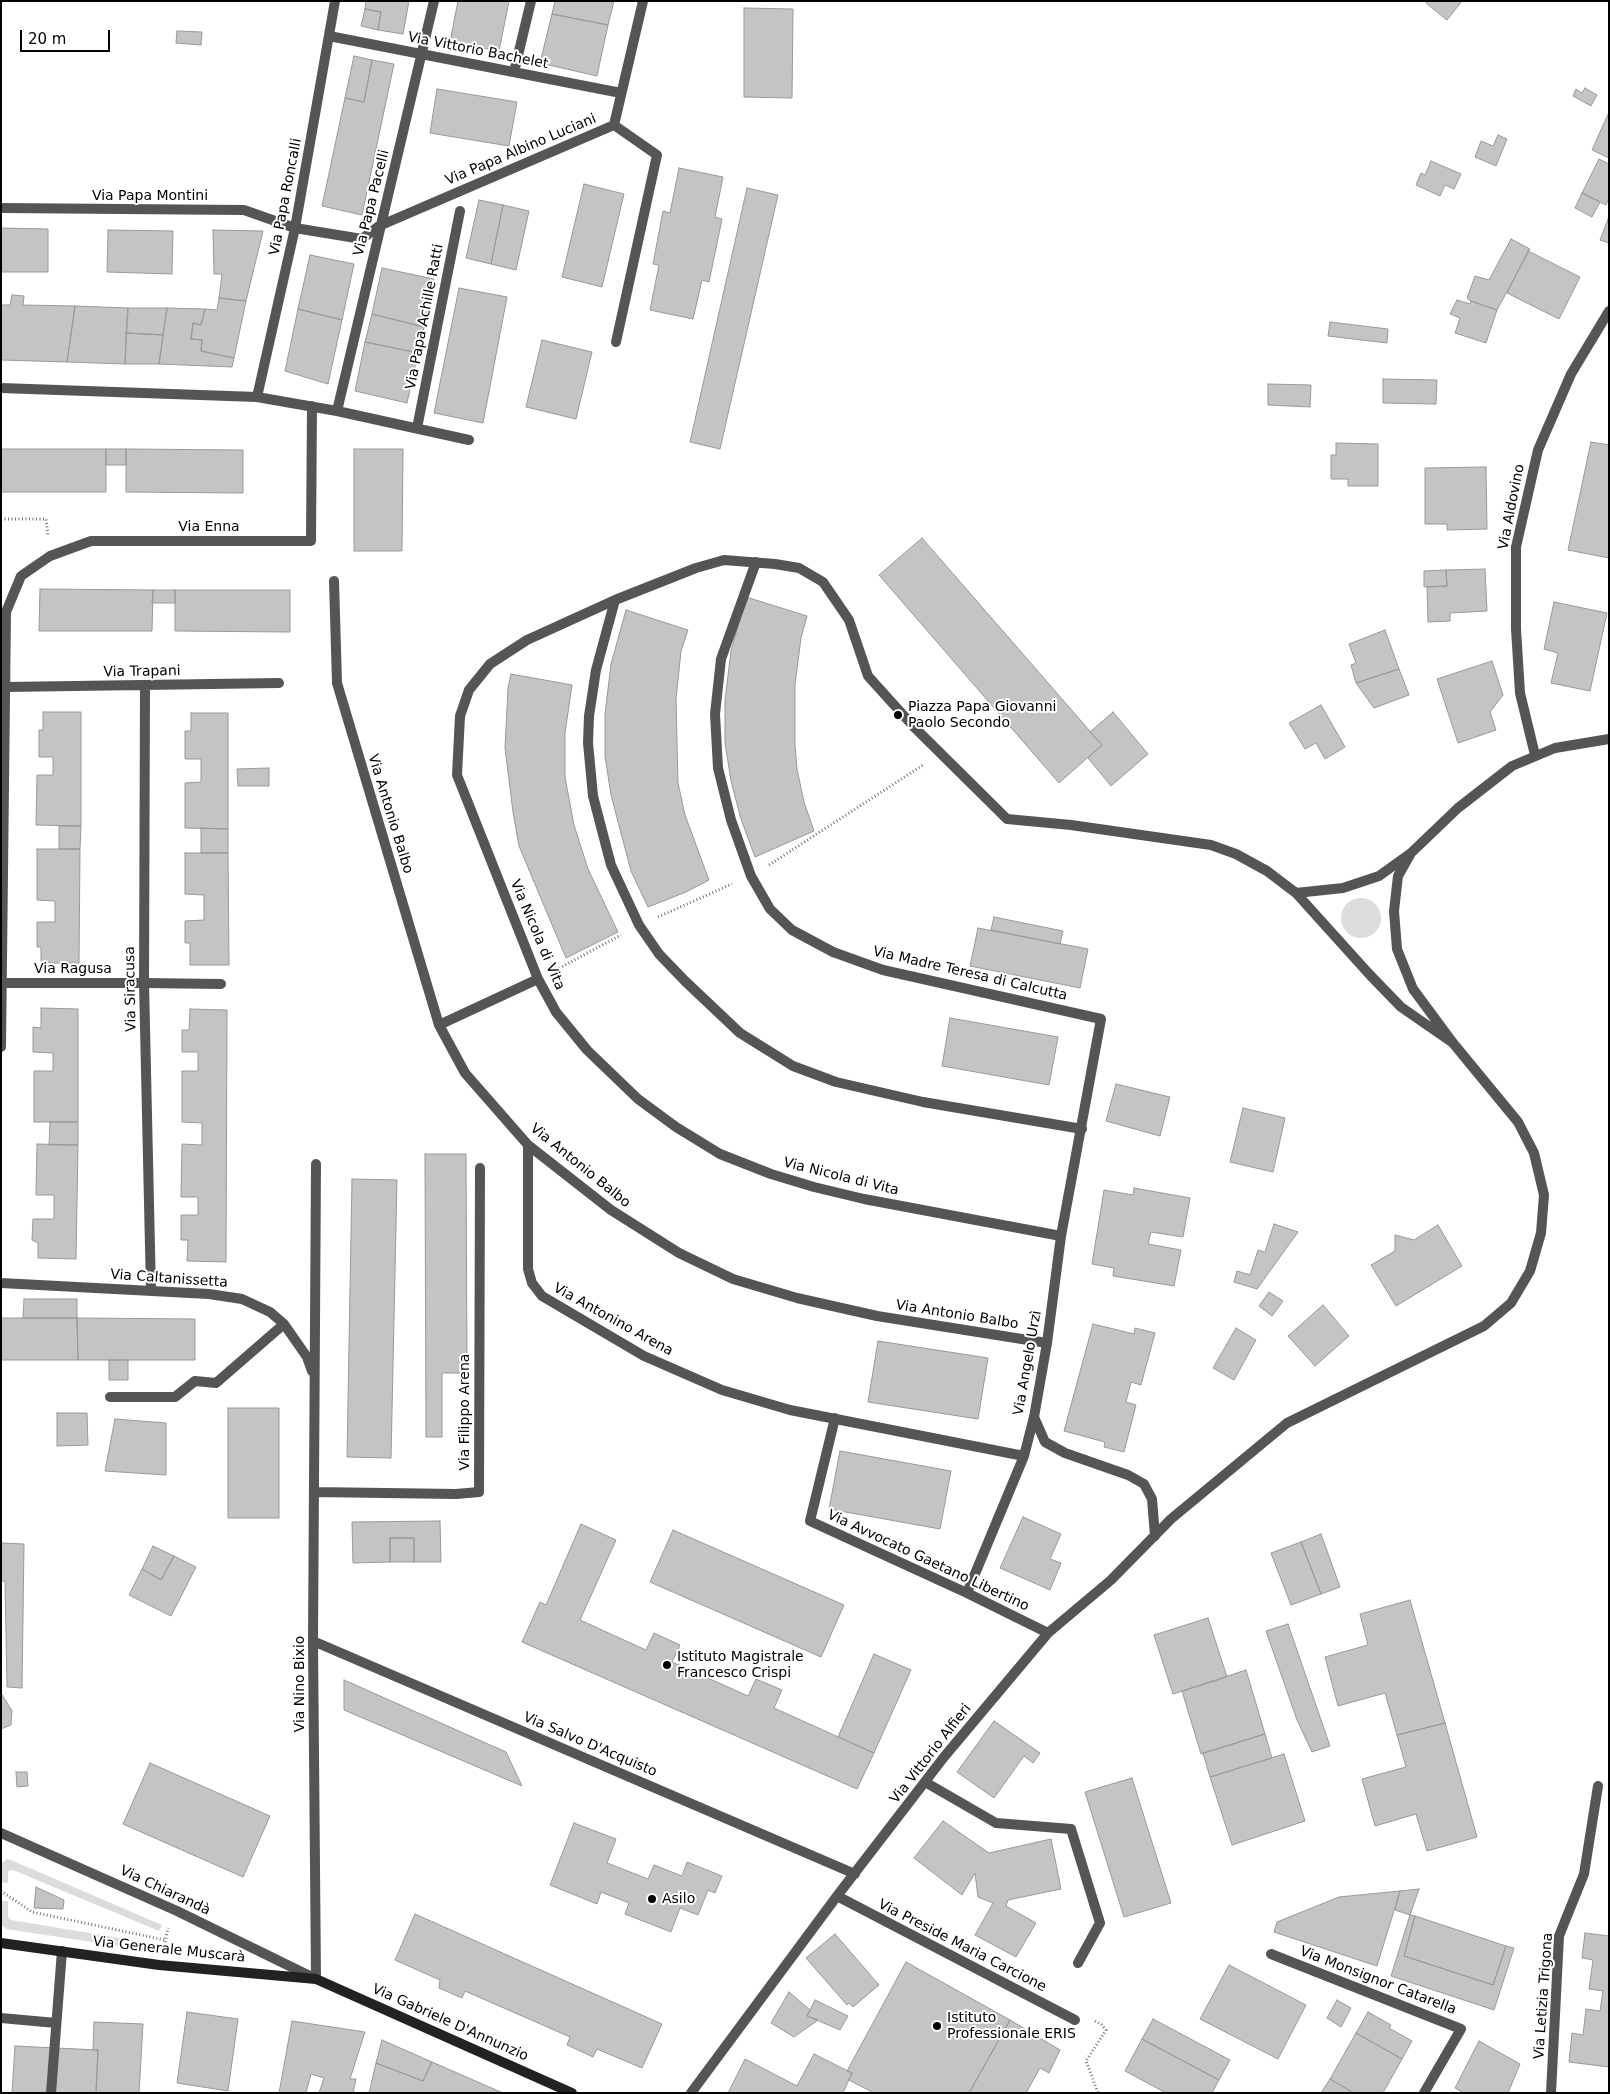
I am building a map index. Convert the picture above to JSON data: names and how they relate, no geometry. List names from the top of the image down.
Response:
{
  "streets": {
    "main road": ["Via Generale Muscarà", "Via Gabriele D'Annunzio"],
    "street": [
      "Via Vittorio Bachelet",
      "Via Papa Albino Luciani",
      "Via Papa Montini",
      "Via Papa Roncalli",
      "Via Papa Pacelli",
      "Via Papa Achille Ratti",
      "Via Aldovino",
      "Via Enna",
      "Via Trapani",
      "Via Antonio Balbo",
      "Via Nicola di Vita",
      "Via Ragusa",
      "Via Madre Teresa di Calcutta",
      "Via Siracusa",
      "Via Caltanissetta",
      "Via Antonino Arena",
      "Via Angelo Urzì",
      "Via Filippo Arena",
      "Via Avvocato Gaetano Libertino",
      "Via Nino Bixio",
      "Via Salvo D'Acquisto",
      "Via Vittorio Alfieri",
      "Via Chiarandà",
      "Via Preside Maria Carcione",
      "Via Monsignor Catarella",
      "Via Letizia Trigona"
    ]
  },
  "crossings": [
    ["Via Vittorio Bachelet", "Via Papa Roncalli"],
    ["Via Vittorio Bachelet", "Via Papa Pacelli"],
    ["Via Papa Albino Luciani", "Via Papa Montini"],
    ["Via Papa Albino Luciani", "Via Papa Roncalli"],
    ["Via Papa Albino Luciani", "Via Papa Pacelli"],
    ["Via Papa Montini", "Via Papa Roncalli"],
    ["Via Enna", "Via Trapani"],
    ["Via Trapani", "Via Siracusa"],
    ["Via Antonio Balbo", "Via Antonino Arena"],
    ["Via Antonio Balbo", "Via Angelo Urzì"],
    ["Via Nicola di Vita", "Via Madre Teresa di Calcutta"],
    ["Via Nicola di Vita", "Via Angelo Urzì"],
    ["Via Ragusa", "Via Siracusa"],
    ["Via Madre Teresa di Calcutta", "Via Angelo Urzì"],
    ["Via Siracusa", "Via Caltanissetta"],
    ["Via Caltanissetta", "Via Nino Bixio"],
    ["Via Antonino Arena", "Via Angelo Urzì"],
    ["Via Antonino Arena", "Via Avvocato Gaetano Libertino"],
    ["Via Angelo Urzì", "Via Avvocato Gaetano Libertino"],
    ["Via Filippo Arena", "Via Nino Bixio"],
    ["Via Avvocato Gaetano Libertino", "Via Vittorio Alfieri"],
    ["Via Nino Bixio", "Via Salvo D'Acquisto"],
    ["Via Nino Bixio", "Via Chiarandà"],
    ["Via Nino Bixio", "Via Generale Muscarà"],
    ["Via Nino Bixio", "Via Gabriele D'Annunzio"],
    ["Via Salvo D'Acquisto", "Via Vittorio Alfieri"],
    ["Via Vittorio Alfieri", "Via Preside Maria Carcione"],
    ["Via Chiarandà", "Via Generale Muscarà"],
    ["Via Chiarandà", "Via Gabriele D'Annunzio"],
    ["Via Generale Muscarà", "Via Gabriele D'Annunzio"]
  ],
  "places": [
    "Piazza Papa Giovanni Paolo Secondo",
    "Istituto Magistrale Francesco Crispi",
    "Asilo",
    "Istituto Professionale ERIS"
  ],
  "scale_bar": "20 m"
}
